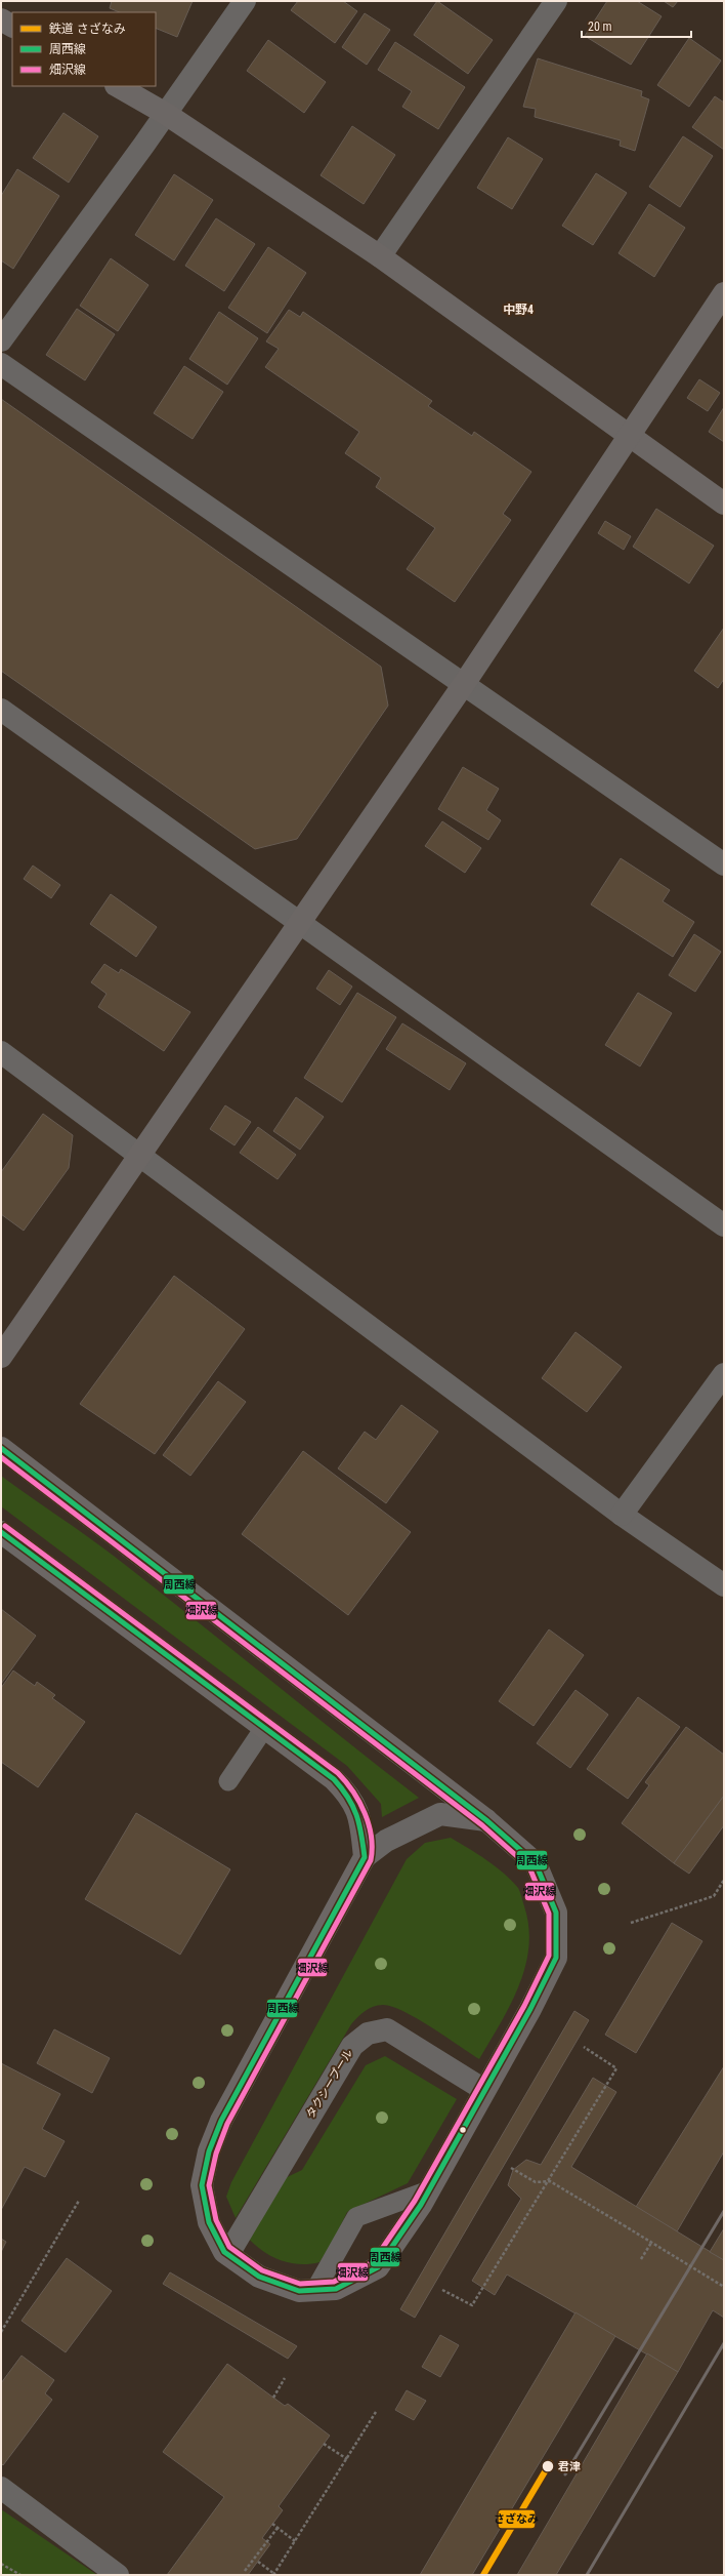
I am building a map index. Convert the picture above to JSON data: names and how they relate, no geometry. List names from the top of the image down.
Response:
{
  "streets": {
    "street": ["タクシープール"]
  },
  "districts": ["中野4"],
  "places": ["君津"],
  "lines": ["transit line 周西線", "transit line 畑沢線", "rail line さざなみ"],
  "legend": ["鉄道 さざなみ", "周西線", "畑沢線"],
  "scale_bar": "20 m"
}
